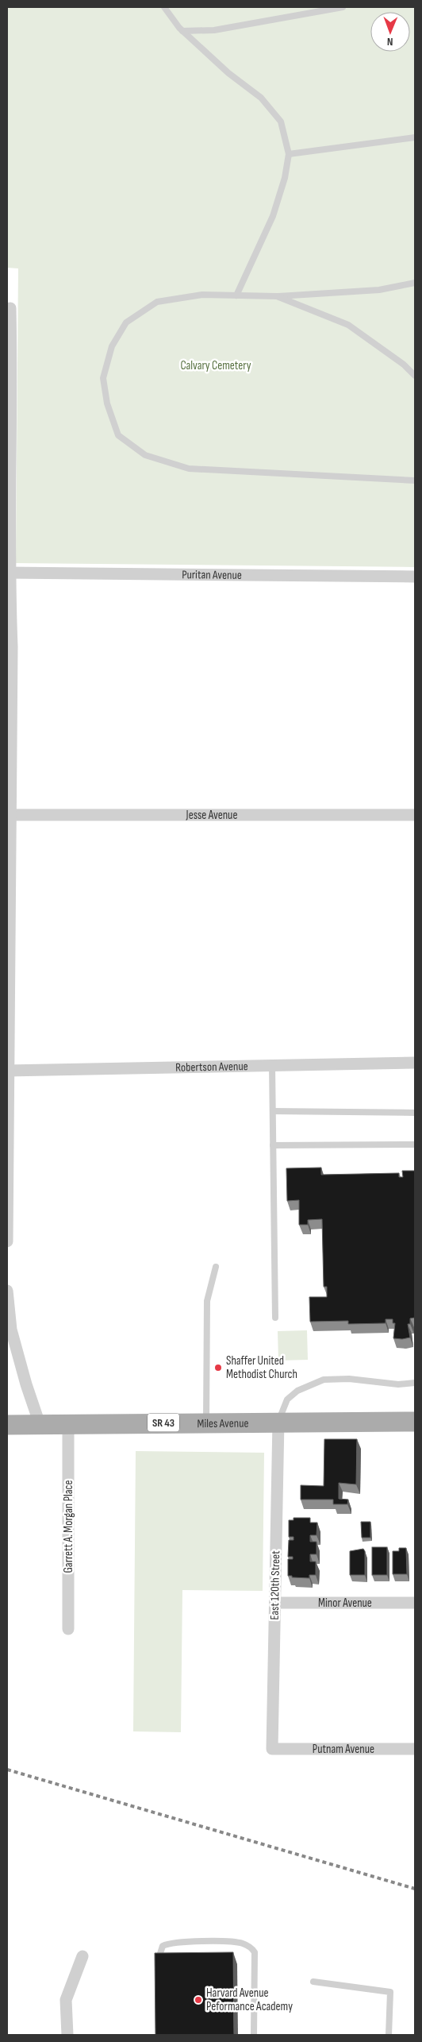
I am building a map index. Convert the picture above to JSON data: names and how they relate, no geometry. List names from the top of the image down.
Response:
{
  "streets": {
    "main road": ["SR 43", "Miles Avenue"],
    "street": [
      "Puritan Avenue",
      "Jesse Avenue",
      "Robertson Avenue",
      "Garrett A. Morgan Place",
      "East 120th Street",
      "Minor Avenue",
      "Putnam Avenue"
    ]
  },
  "crossings": [
    ["Miles Avenue", "Garrett A. Morgan Place"],
    ["Miles Avenue", "East 120th Street"],
    ["East 120th Street", "Minor Avenue"],
    ["East 120th Street", "Putnam Avenue"]
  ],
  "parks": ["Calvary Cemetery"],
  "places": ["Shaffer United Methodist Church", "Harvard Avenue Peformance Academy"],
  "north": "bottom"
}
